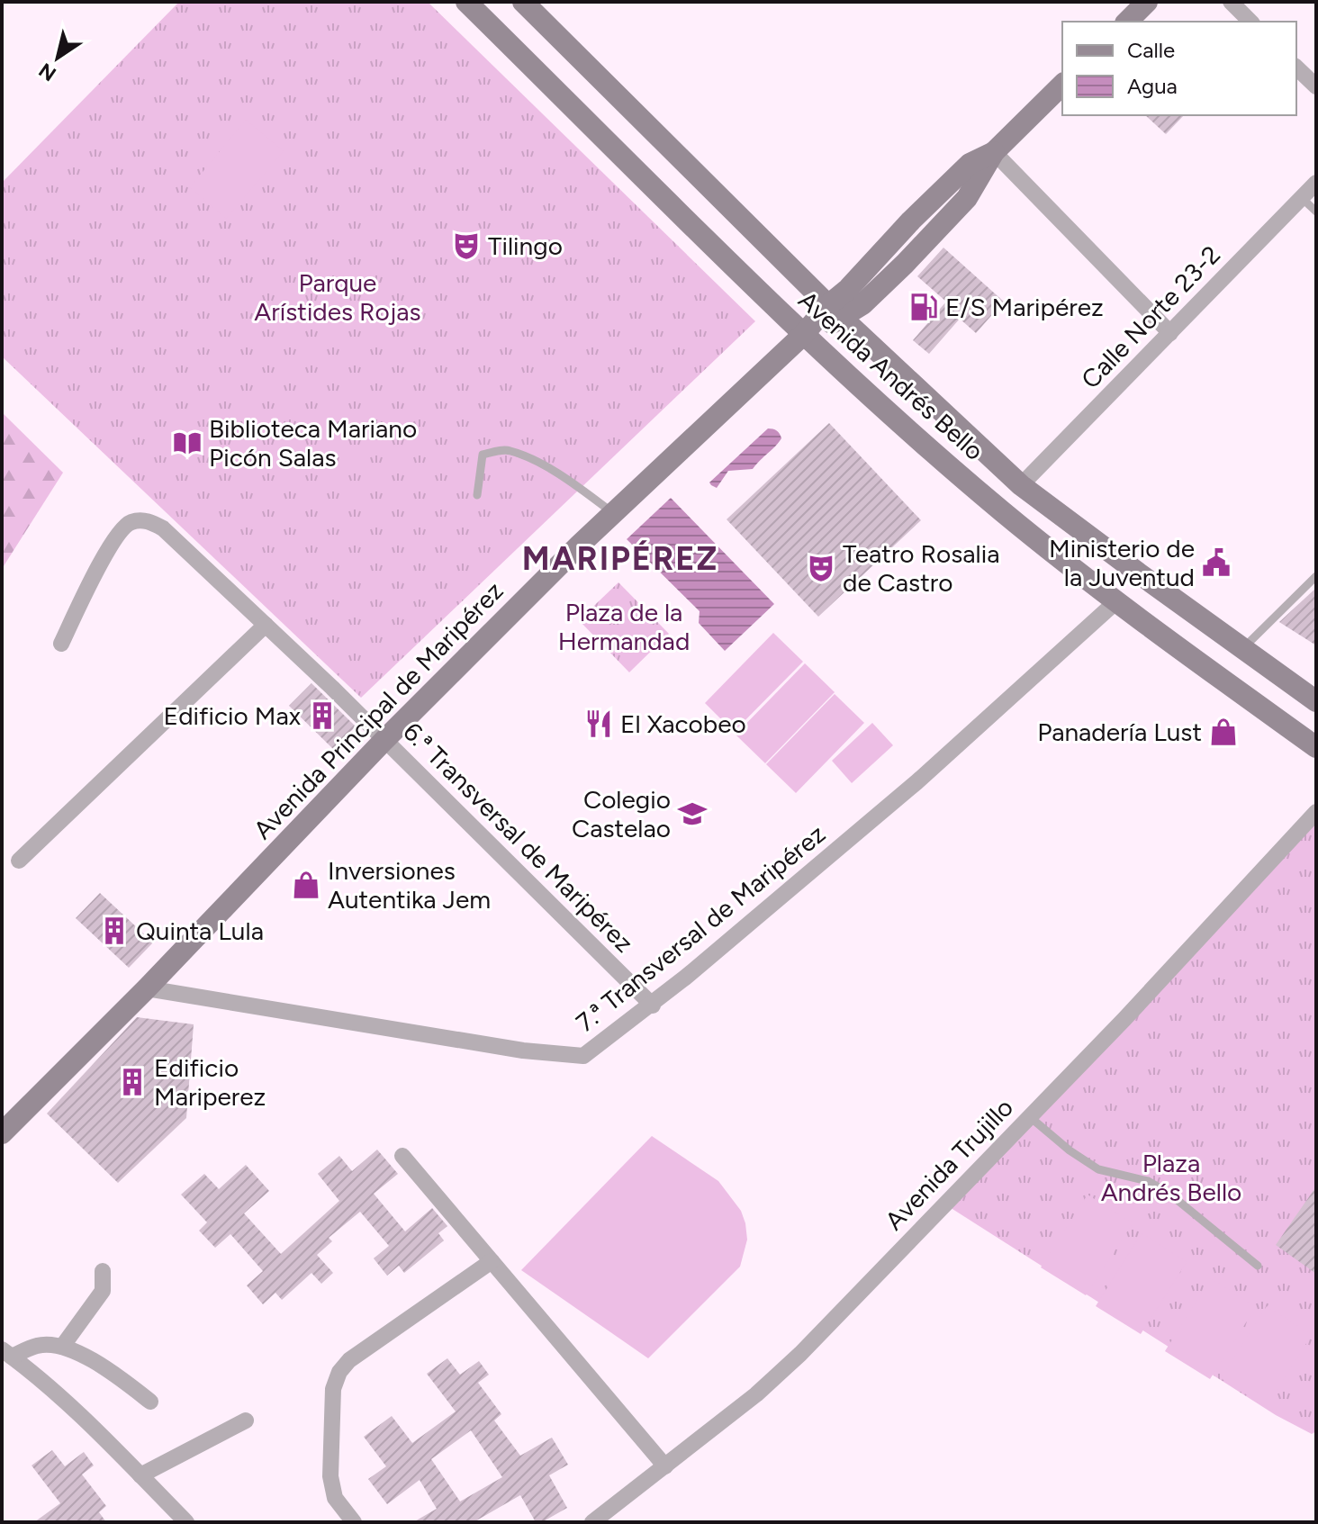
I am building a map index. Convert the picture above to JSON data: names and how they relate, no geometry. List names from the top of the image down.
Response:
{
  "streets": {
    "street": [
      "Calle Norte 23-2",
      "Avenida Andrés Bello",
      "Avenida Principal de Maripérez",
      "6.ª Transversal de Maripérez",
      "7.ª Transversal de Maripérez",
      "Avenida Trujillo"
    ]
  },
  "crossings": [
    ["Calle Norte 23-2", "Avenida Andrés Bello"],
    ["Avenida Andrés Bello", "Avenida Principal de Maripérez"],
    ["Avenida Andrés Bello", "7.ª Transversal de Maripérez"],
    ["Avenida Principal de Maripérez", "6.ª Transversal de Maripérez"],
    ["Avenida Principal de Maripérez", "7.ª Transversal de Maripérez"],
    ["6.ª Transversal de Maripérez", "7.ª Transversal de Maripérez"]
  ],
  "districts": ["MARIPÉREZ"],
  "parks": ["Parque Arístides Rojas", "Plaza de la Hermandad", "Plaza Andrés Bello"],
  "places": {
    "theatre": ["Tilingo", "Teatro Rosalia de Castro"],
    "fuel station": ["E/S Maripérez"],
    "library": ["Biblioteca Mariano Picón Salas"],
    "public building": ["Ministerio de la Juventud"],
    "building": ["Edificio Max", "Quinta Lula", "Edificio Mariperez"],
    "restaurant": ["El Xacobeo"],
    "shop": ["Panadería Lust", "Inversiones Autentika Jem"],
    "school or university": ["Colegio Castelao"]
  },
  "legend": ["Calle", "Agua"],
  "north": "bottom left"
}
